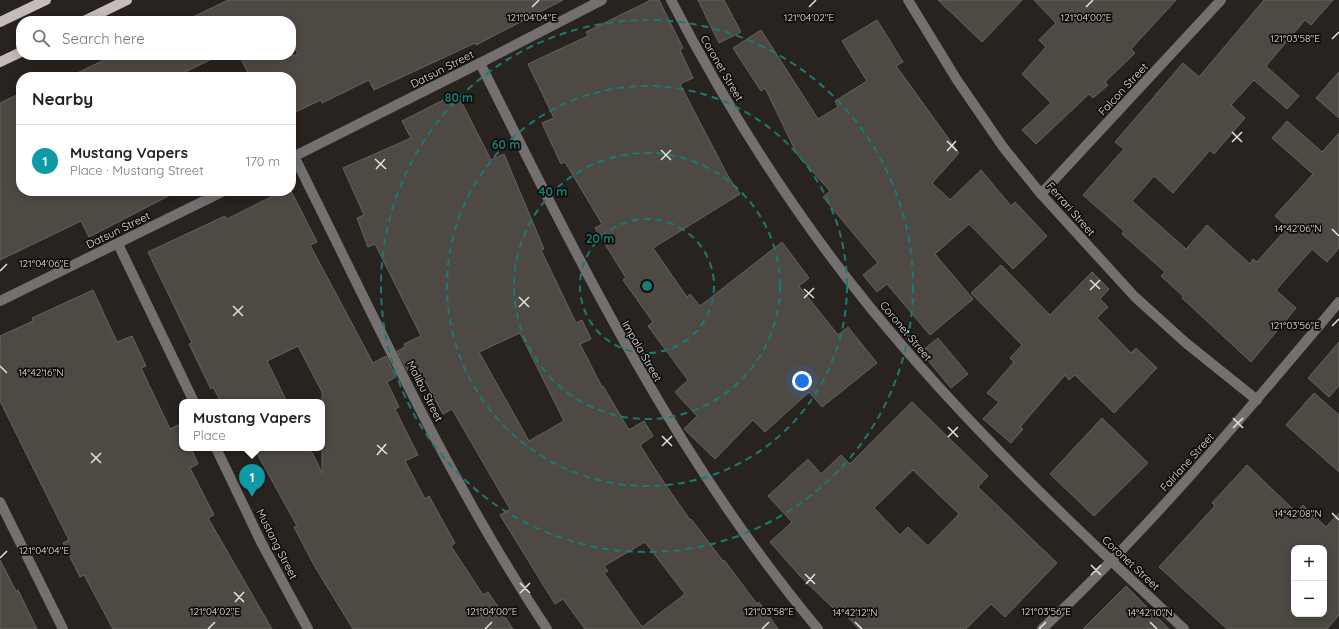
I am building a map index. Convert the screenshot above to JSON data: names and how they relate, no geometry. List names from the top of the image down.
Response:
{
  "streets": {
    "street": [
      "Coronet Street",
      "Datsun Street",
      "Falcon Street",
      "Ferrari Street",
      "Impala Street",
      "Malibu Street",
      "Fairlane Street",
      "Mustang Street"
    ]
  },
  "crossings": [
    ["Coronet Street", "Fairlane Street"],
    ["Datsun Street", "Impala Street"],
    ["Falcon Street", "Ferrari Street"],
    ["Ferrari Street", "Fairlane Street"]
  ],
  "page": {
    "search": "Search here",
    "heading": "Nearby",
    "list": [
      {
        "mark": "1",
        "name": "Mustang Vapers",
        "note": "Place · Mustang Street",
        "value": "170 m"
      }
    ],
    "popup": ["Mustang Vapers", "Place"],
    "pins": "1",
    "map_buttons": ["+", "−"]
  },
  "coordinates": [
    "121°04'04\"E",
    "121°04'02\"E",
    "121°04'00\"E",
    "121°03'58\"E",
    "14°42'06\"N",
    "121°04'06\"E",
    "121°03'56\"E",
    "14°42'16\"N",
    "14°42'08\"N",
    "14°42'12\"N",
    "14°42'10\"N"
  ],
  "rings": [
    "80 m",
    "60 m",
    "40 m",
    "20 m"
  ]
}
